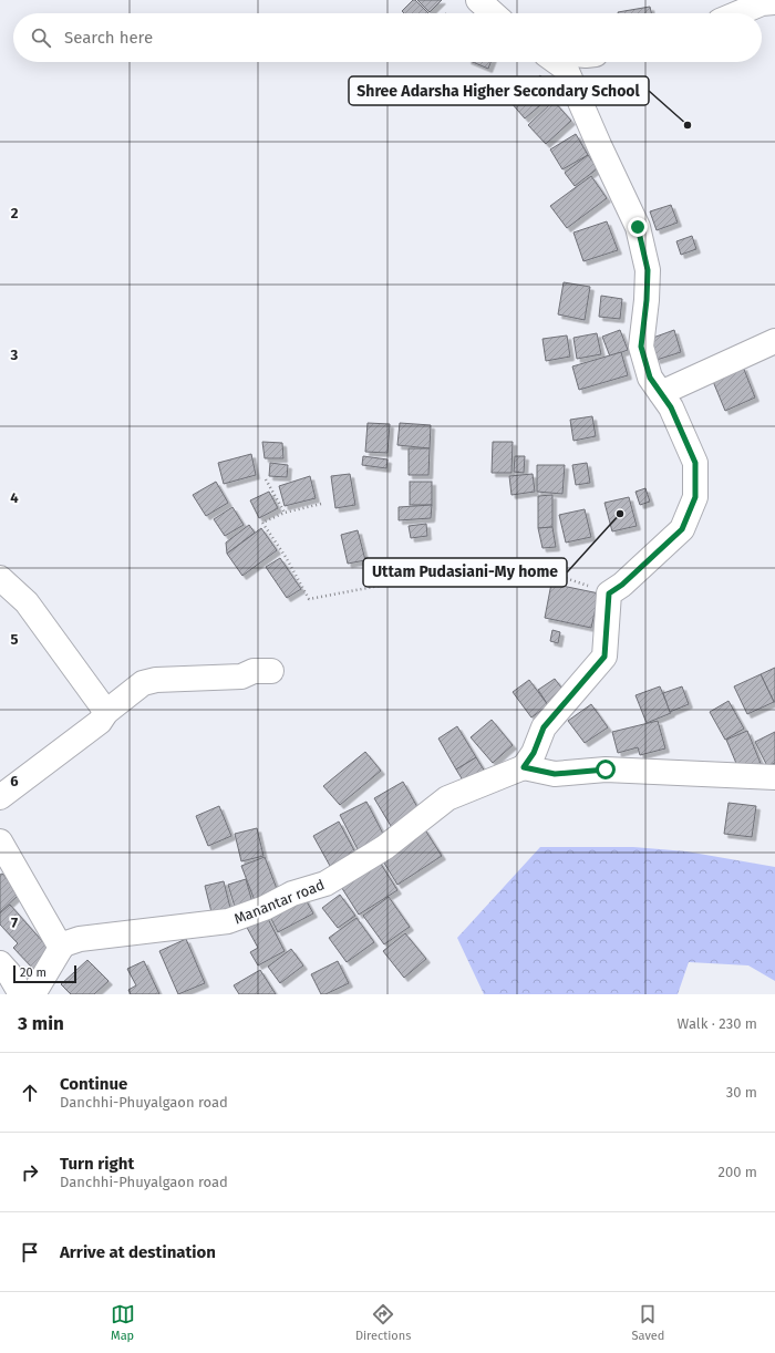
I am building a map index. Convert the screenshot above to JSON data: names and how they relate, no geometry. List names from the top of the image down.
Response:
{
  "streets": {
    "street": ["Manantar road"]
  },
  "places": ["Shree Adarsha Higher Secondary School", "Uttam Pudasiani-My home"],
  "scale_bar": "20 m",
  "page": {
    "search": "Search here",
    "scale": "20 m",
    "heading": ["3 min", "Walk · 230 m"],
    "list": [
      ["Continue", "Danchhi-Phuyalgaon road", "30 m"],
      ["Turn right", "Danchhi-Phuyalgaon road", "200 m"],
      "Arrive at destination"
    ],
    "nav": ["Map", "Directions", "Saved"]
  },
  "grid": {
    "rows": [
      "2",
      "3",
      "4",
      "5",
      "6",
      "7"
    ]
  }
}
